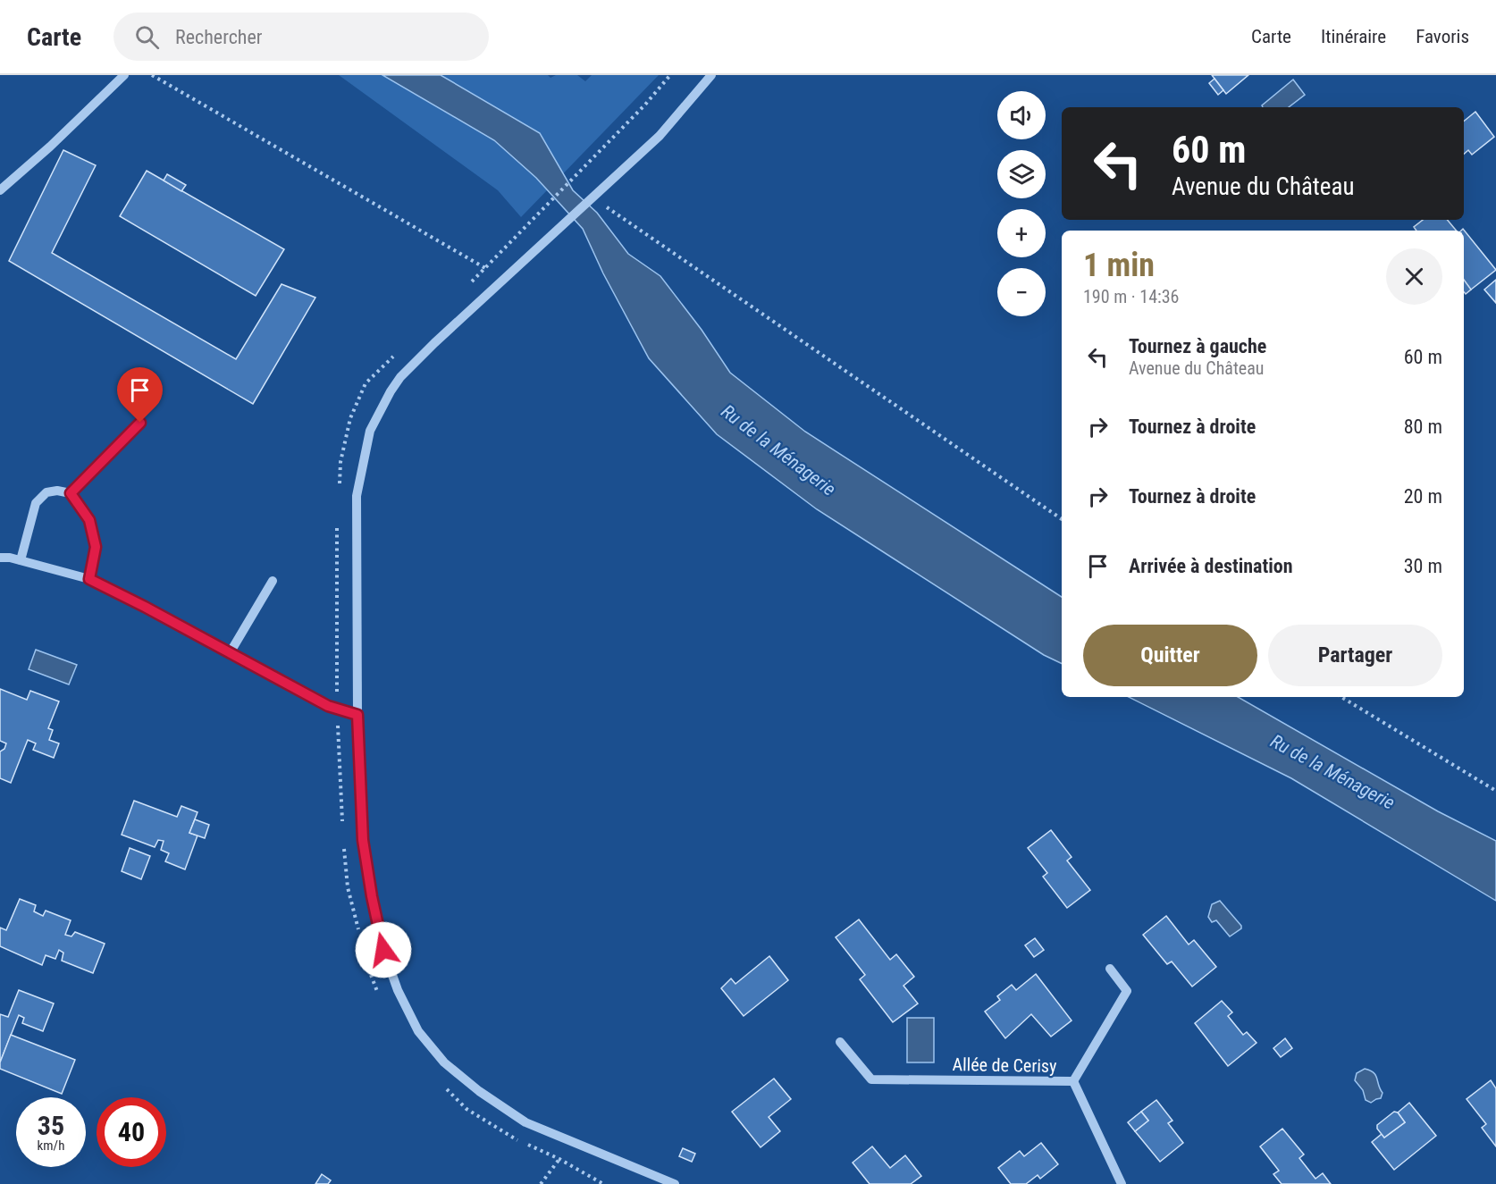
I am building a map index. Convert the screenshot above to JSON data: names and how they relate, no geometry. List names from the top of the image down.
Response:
{
  "streets": {
    "street": ["Allée de Cerisy"]
  },
  "water": ["Ru de la Ménagerie"],
  "page": {
    "header": "Carte",
    "search": "Rechercher",
    "nav": ["Carte", "Itinéraire", "Favoris"],
    "map_buttons": ["+", "−"],
    "turn": ["60 m", "Avenue du Château"],
    "heading": ["1 min", "190 m · 14:36"],
    "list": [
      {
        "name": "Tournez à gauche",
        "note": "Avenue du Château",
        "value": "60 m"
      },
      {
        "name": "Tournez à droite",
        "value": "80 m"
      },
      {
        "name": "Tournez à droite",
        "value": "20 m"
      },
      {
        "name": "Arrivée à destination",
        "value": "30 m"
      }
    ],
    "buttons": ["Quitter", "Partager"],
    "speed": "35 km/h",
    "limit": "40"
  }
}
